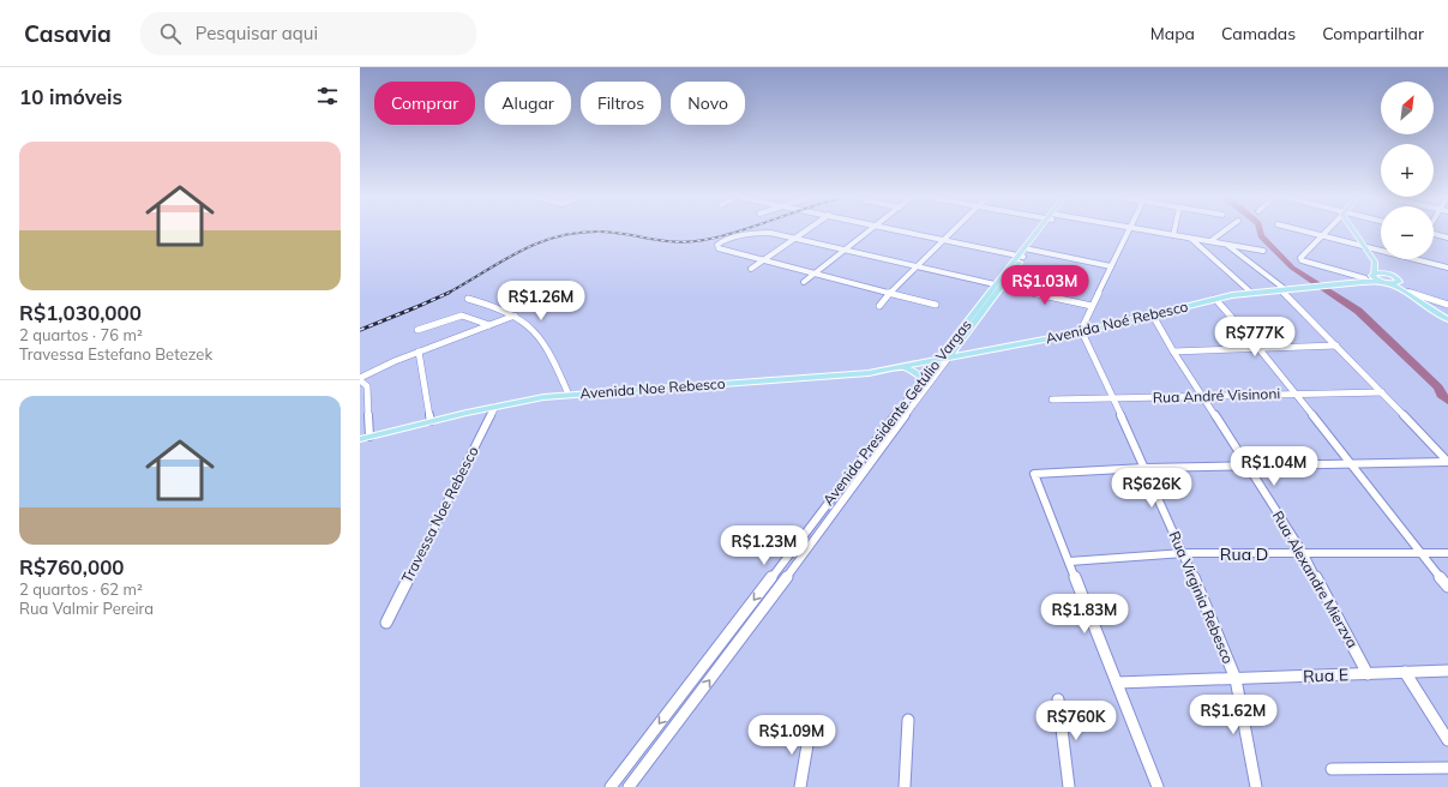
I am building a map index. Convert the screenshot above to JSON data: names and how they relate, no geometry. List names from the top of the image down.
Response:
{
  "streets": {
    "main road": ["Avenida Noé Rebesco", "Avenida Noe Rebesco", "Avenida Presidente Getúlio Vargas"],
    "street": [
      "Rua André Visinoni",
      "Travessa Noe Rebesco",
      "Rua D",
      "Rua Alexandre Mierzva",
      "Rua Virginia Rebesco",
      "Rua E"
    ]
  },
  "crossings": [
    ["Avenida Noé Rebesco", "Avenida Noe Rebesco"],
    ["Avenida Noé Rebesco", "Avenida Presidente Getúlio Vargas"],
    ["Avenida Noé Rebesco", "Rua Alexandre Mierzva"],
    ["Avenida Noé Rebesco", "Rua Virginia Rebesco"],
    ["Avenida Noe Rebesco", "Avenida Presidente Getúlio Vargas"],
    ["Avenida Noe Rebesco", "Travessa Noe Rebesco"],
    ["Rua André Visinoni", "Rua Alexandre Mierzva"],
    ["Rua André Visinoni", "Rua Virginia Rebesco"],
    ["Rua D", "Rua Alexandre Mierzva"],
    ["Rua D", "Rua Virginia Rebesco"],
    ["Rua Alexandre Mierzva", "Rua E"],
    ["Rua Virginia Rebesco", "Rua E"]
  ],
  "north": "top right",
  "page": {
    "header": "Casavia",
    "search": "Pesquisar aqui",
    "nav": ["Mapa", "Camadas", "Compartilhar"],
    "heading": "10 imóveis",
    "map_buttons": ["+", "−"],
    "chip": [
      "Comprar",
      "Alugar",
      "Filtros",
      "Novo"
    ],
    "list": [
      {
        "name": "R$1,030,000",
        "note": "2 quartos · 76 m² · Travessa Estefano Betezek"
      },
      {
        "name": "R$760,000",
        "note": "2 quartos · 62 m² · Rua Valmir Pereira"
      }
    ],
    "price": [
      "R$1.03M",
      "R$1.26M",
      "R$777K",
      "R$1.04M",
      "R$626K",
      "R$1.23M",
      "R$1.83M",
      "R$1.62M",
      "R$760K",
      "R$1.09M"
    ]
  }
}
